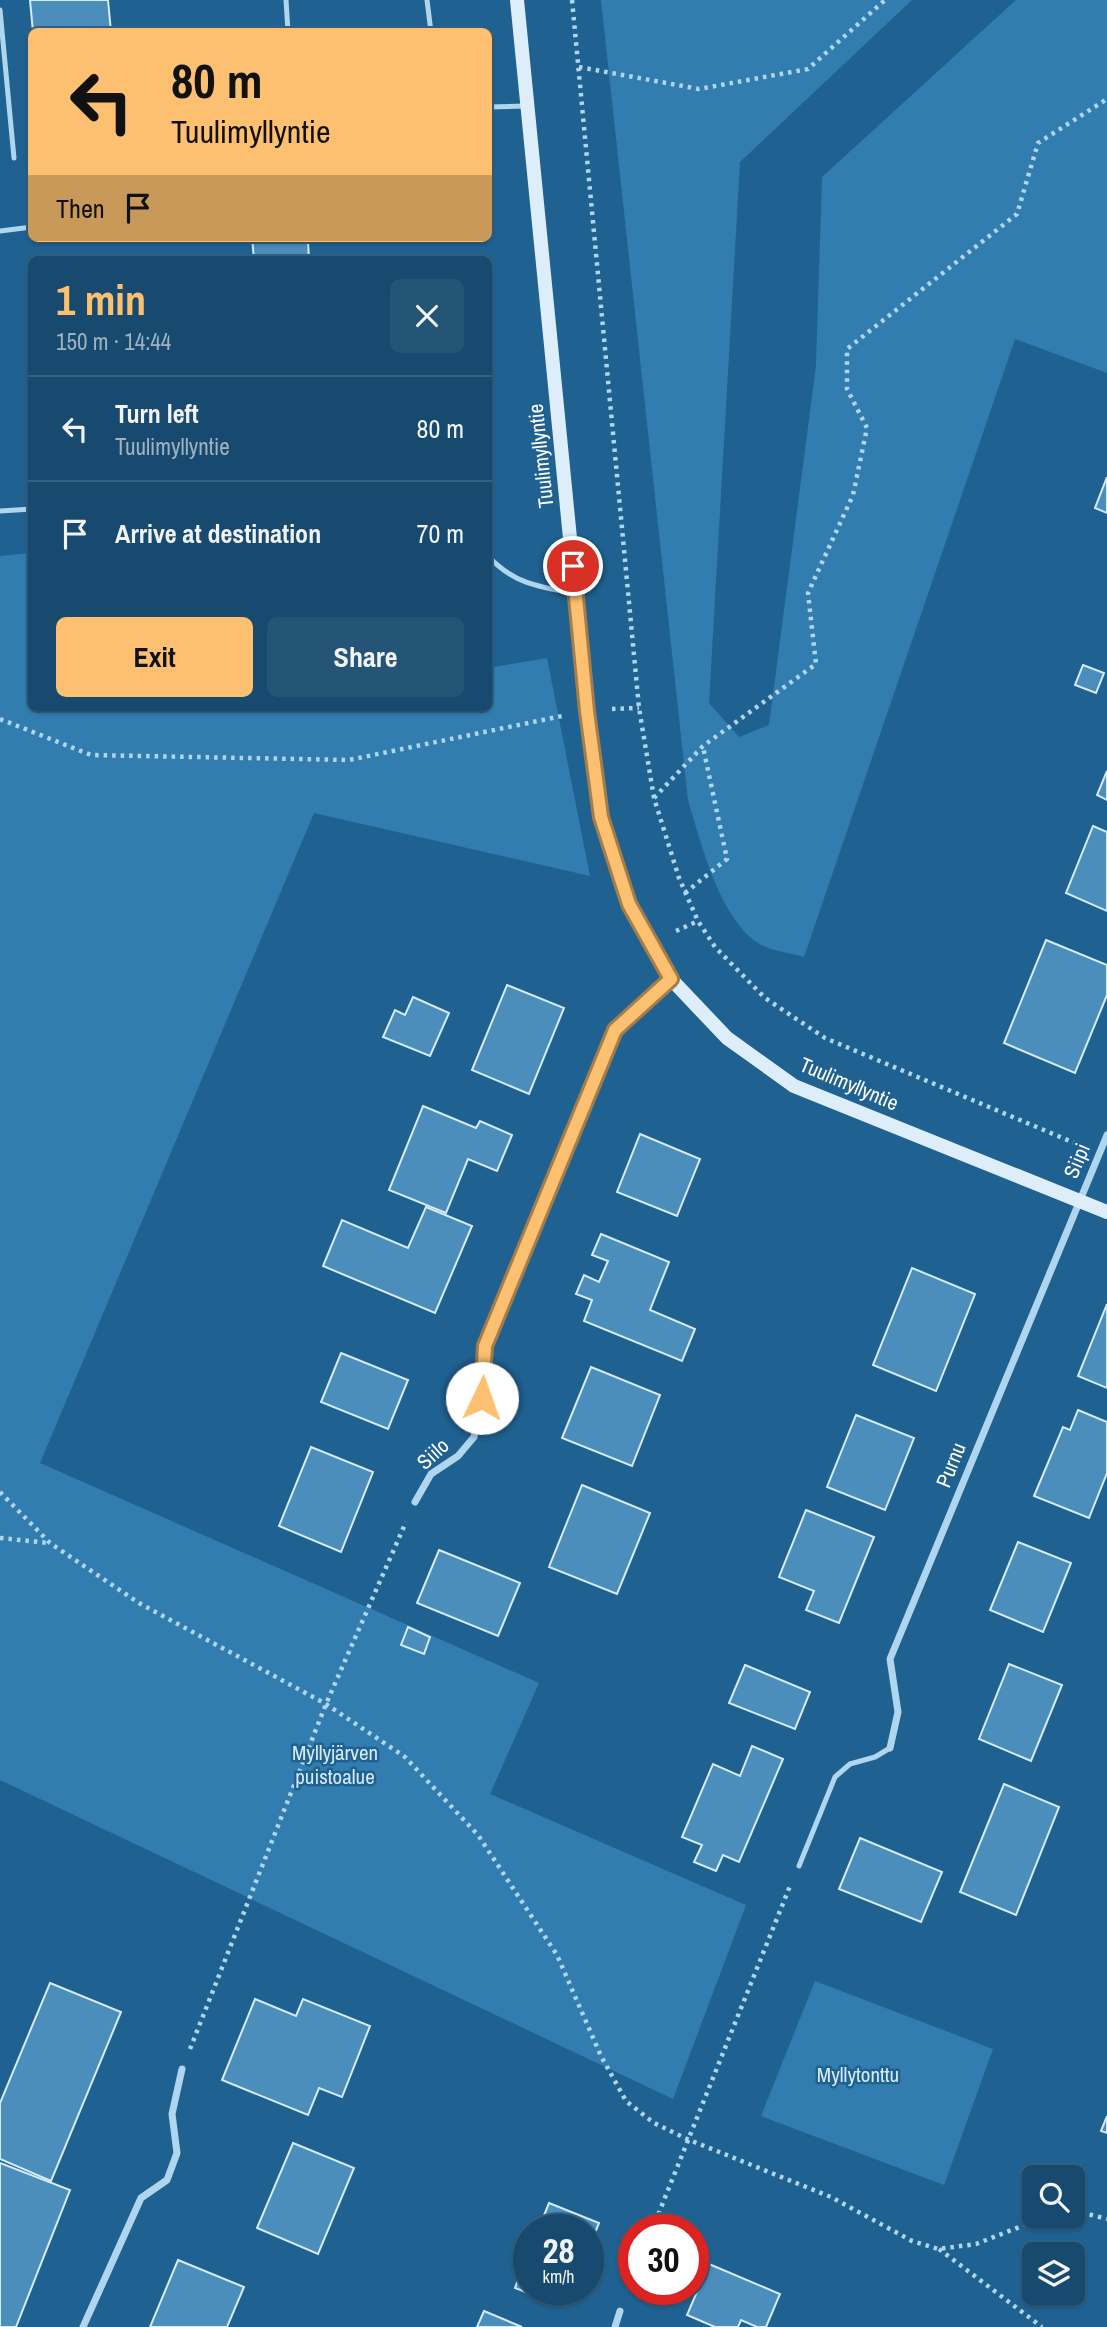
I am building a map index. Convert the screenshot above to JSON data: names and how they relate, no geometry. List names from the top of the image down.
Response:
{
  "streets": {
    "street": [
      "Tuulimyllyntie",
      "Siipi",
      "Siilo",
      "Purnu"
    ]
  },
  "crossings": [
    ["Tuulimyllyntie", "Siipi"],
    ["Tuulimyllyntie", "Siilo"],
    ["Tuulimyllyntie", "Purnu"],
    ["Siipi", "Purnu"]
  ],
  "parks": ["Myllyjärven puistoalue", "Myllytonttu"],
  "page": {
    "turn": ["80 m", "Tuulimyllyntie"],
    "then": "Then",
    "heading": ["1 min", "150 m · 14:44"],
    "list": [
      {
        "name": "Turn left",
        "note": "Tuulimyllyntie",
        "value": "80 m"
      },
      {
        "name": "Arrive at destination",
        "value": "70 m"
      }
    ],
    "buttons": ["Exit", "Share"],
    "speed": "28 km/h",
    "limit": "30"
  }
}
